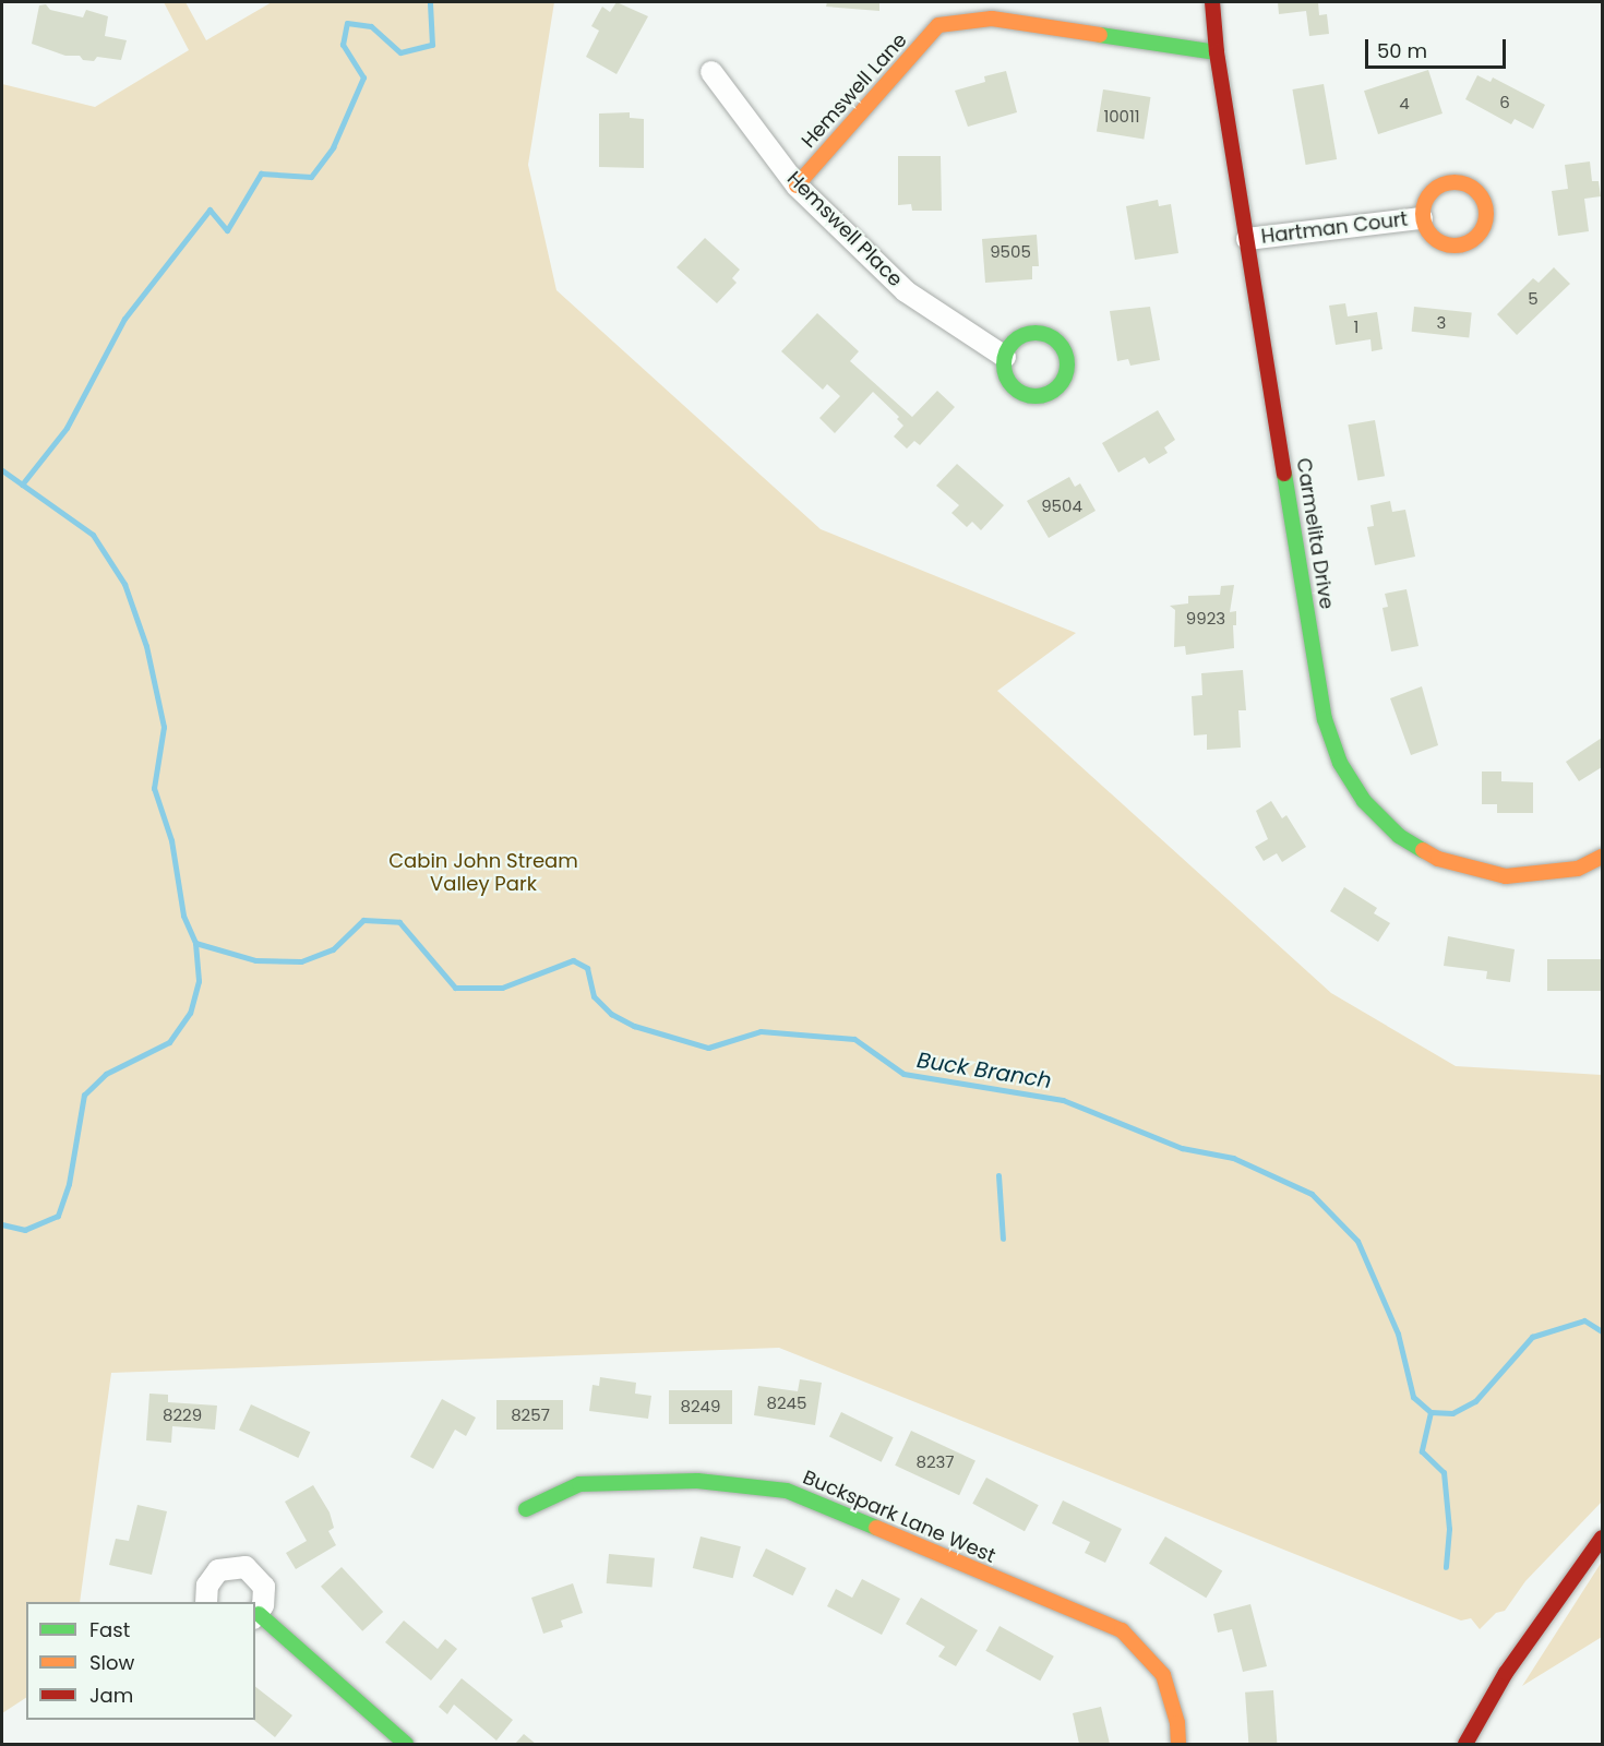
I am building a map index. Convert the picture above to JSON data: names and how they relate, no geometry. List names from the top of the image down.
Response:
{
  "streets": {
    "street": [
      "Hemswell Lane",
      "Hartman Court",
      "Hemswell Place",
      "Carmelita Drive",
      "Buckspark Lane West"
    ]
  },
  "crossings": [
    ["Hemswell Lane", "Hemswell Place"],
    ["Hemswell Lane", "Carmelita Drive"],
    ["Hartman Court", "Carmelita Drive"]
  ],
  "water": ["Buck Branch"],
  "parks": ["Cabin John Stream Valley Park"],
  "house_numbers": [
    "6",
    "4",
    "10011",
    "9505",
    "5",
    "3",
    "1",
    "9504",
    "9923",
    "8245",
    "8249",
    "8229",
    "8257",
    "8237"
  ],
  "legend": ["Fast", "Slow", "Jam"],
  "scale_bar": "50 m"
}
